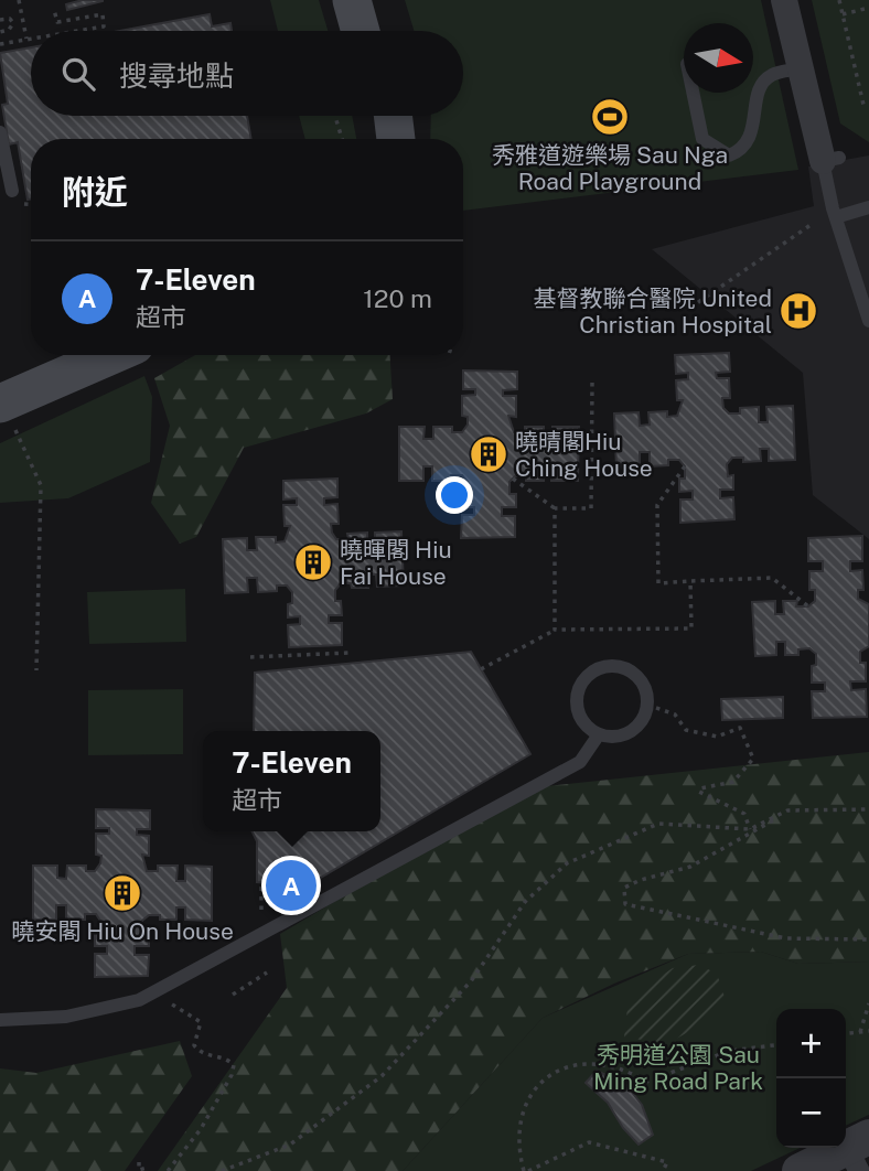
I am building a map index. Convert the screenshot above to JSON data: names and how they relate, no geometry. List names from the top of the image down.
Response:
{
  "parks": ["秀明道公園 Sau Ming Road Park"],
  "places": {
    "sports": ["秀雅道遊樂場 Sau Nga Road Playground"],
    "hospital": ["基督教聯合醫院 United Christian Hospital"],
    "building": ["曉晴閣Hiu Ching House", "曉暉閣 Hiu Fai House", "曉安閣 Hiu On House"]
  },
  "north": "right",
  "page": {
    "search": "搜尋地點",
    "heading": "附近",
    "list": [
      {
        "mark": "A",
        "name": "7-Eleven",
        "note": "超市",
        "value": "120 m"
      }
    ],
    "popup": ["7-Eleven", "超市"],
    "pins": "A",
    "map_buttons": ["+", "−"]
  }
}
